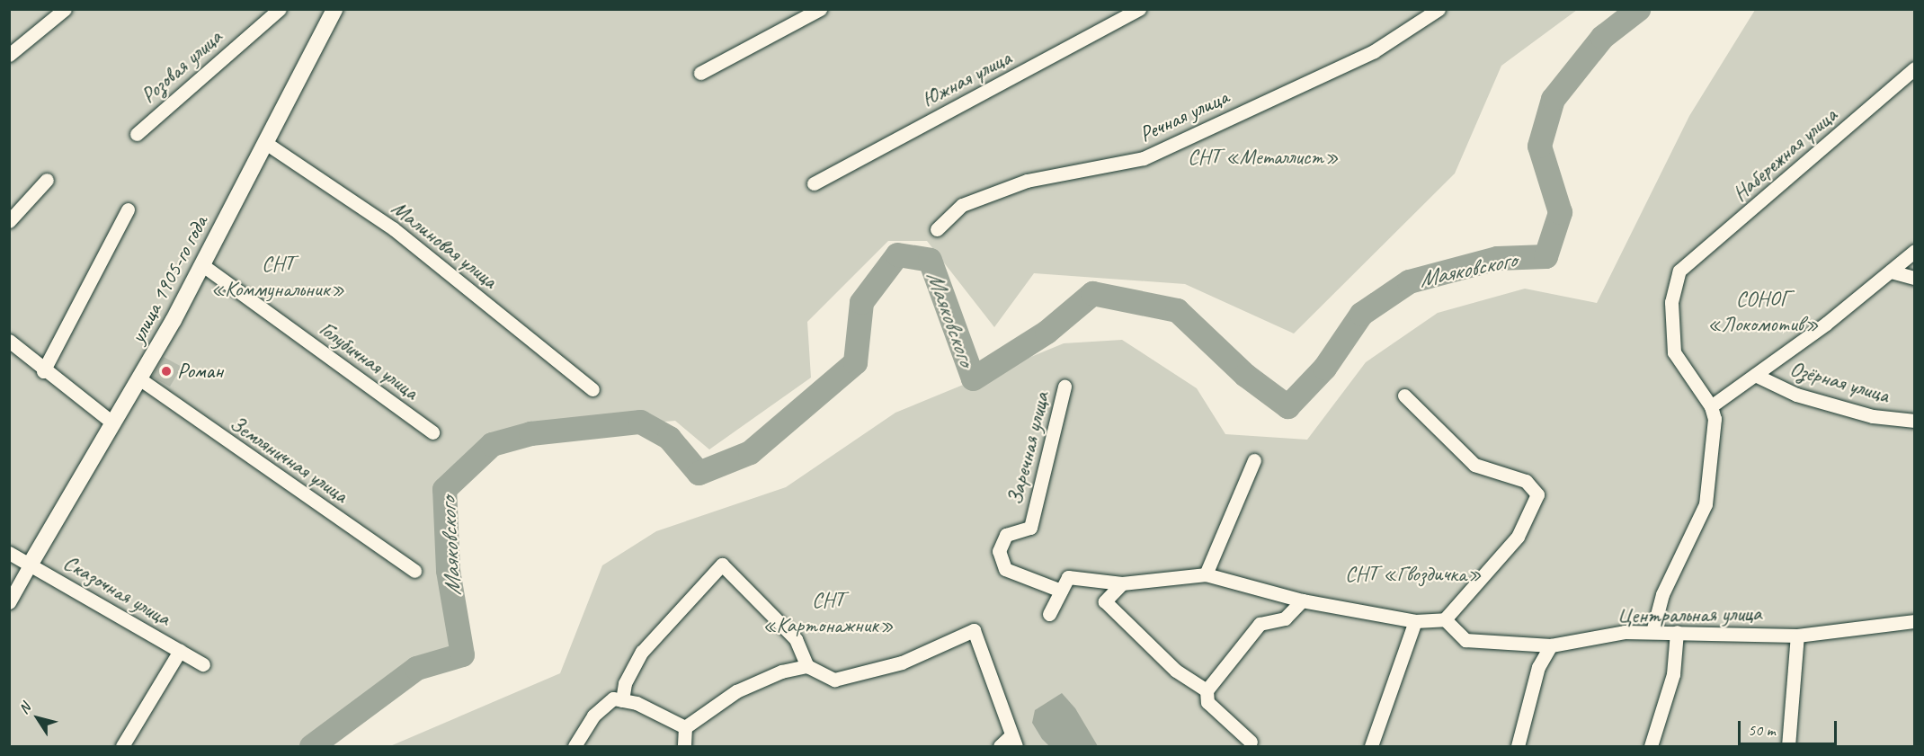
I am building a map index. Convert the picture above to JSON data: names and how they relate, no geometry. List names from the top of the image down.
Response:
{
  "streets": {
    "street": [
      "Розовая улица",
      "Южная улица",
      "Речная улица",
      "Набережная улица",
      "Малиновая улица",
      "улица 1905-го года",
      "Голубичная улица",
      "Озёрная улица",
      "Заречная улица",
      "Земляничная улица",
      "Сказочная улица",
      "Центральная улица"
    ]
  },
  "crossings": [
    ["Малиновая улица", "улица 1905-го года"],
    ["улица 1905-го года", "Голубичная улица"],
    ["улица 1905-го года", "Земляничная улица"],
    ["улица 1905-го года", "Сказочная улица"]
  ],
  "water": ["Маяковского"],
  "parks": [
    "СНТ «Металлист»",
    "СНТ «Коммунальник»",
    "СОНОГ «Локомотив»",
    "СНТ «Гвоздичка»",
    "СНТ «Картонажник»"
  ],
  "places": ["Роман"],
  "scale_bar": "50 m",
  "north": "top left"
}
